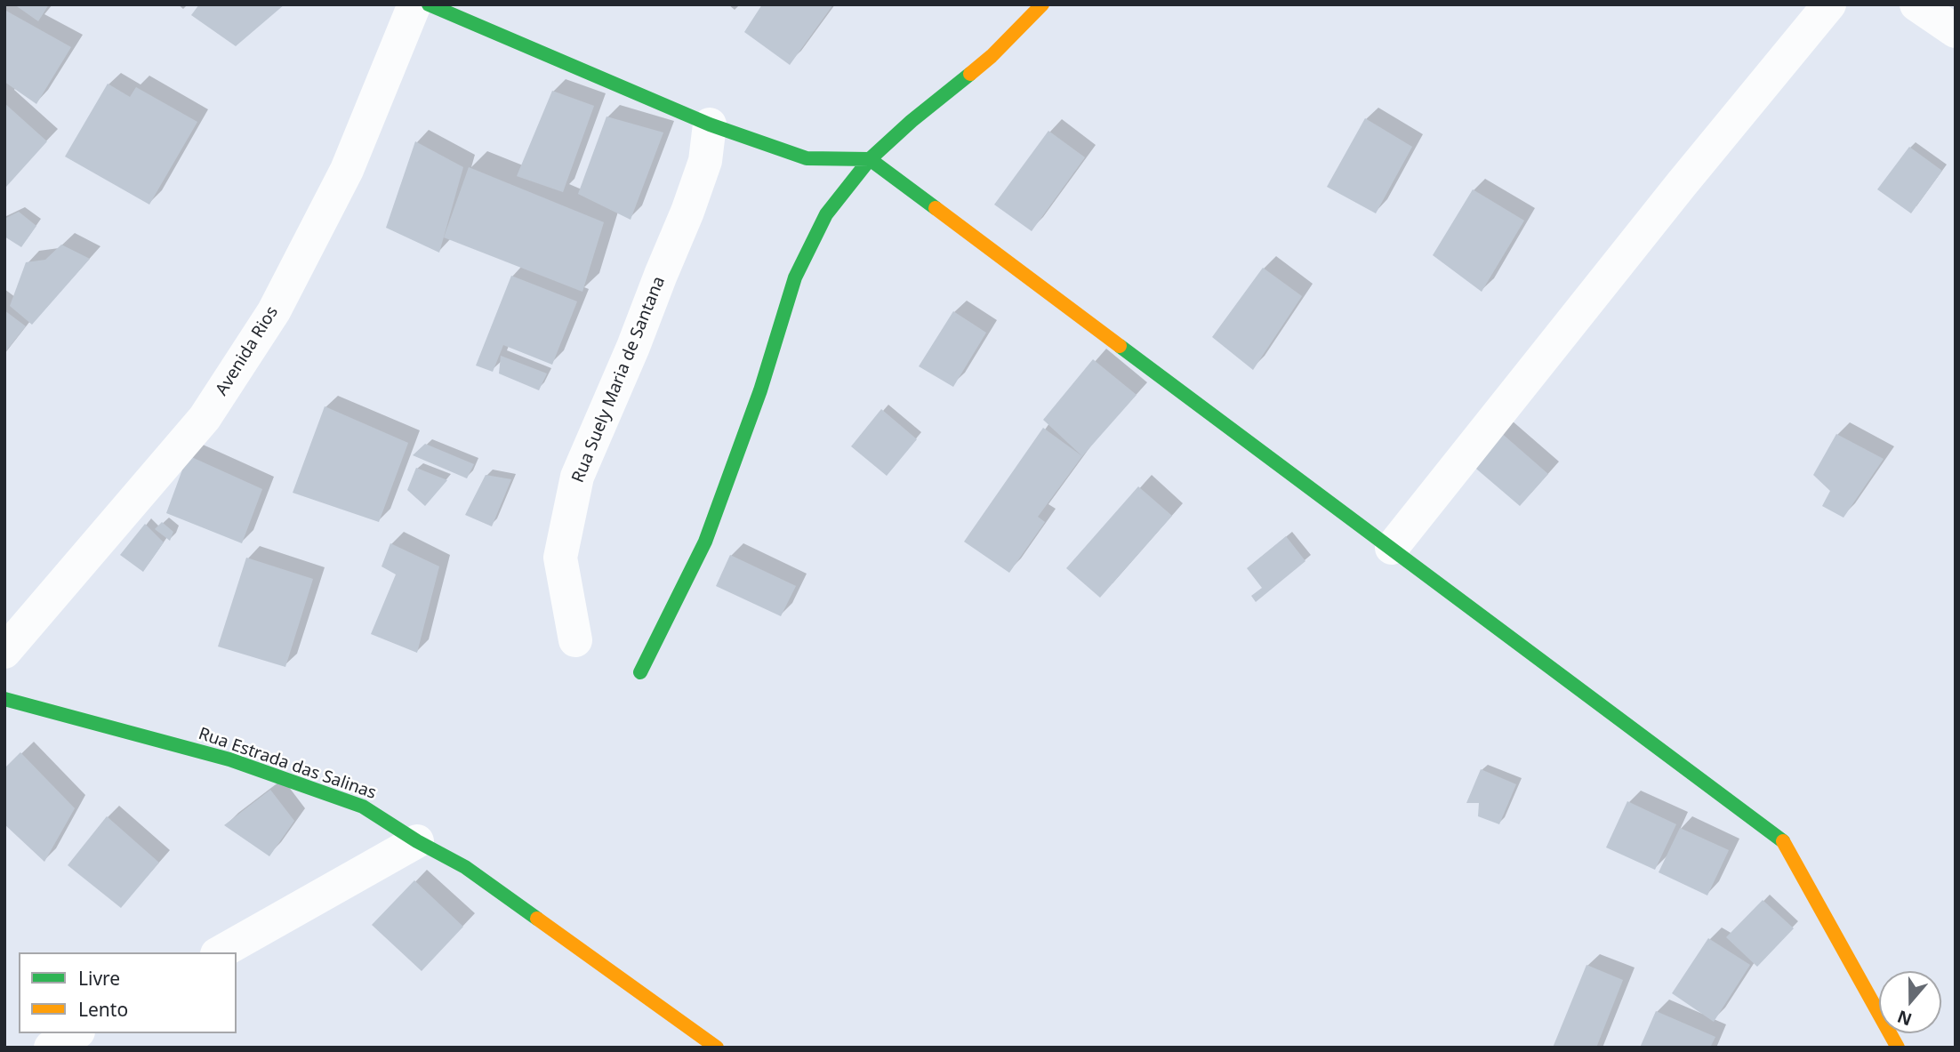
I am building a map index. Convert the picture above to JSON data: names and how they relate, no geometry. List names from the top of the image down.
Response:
{
  "streets": {
    "street": ["Avenida Rios", "Rua Suely Maria de Santana", "Rua Estrada das Salinas"]
  },
  "legend": ["Livre", "Lento"],
  "north": "bottom"
}
